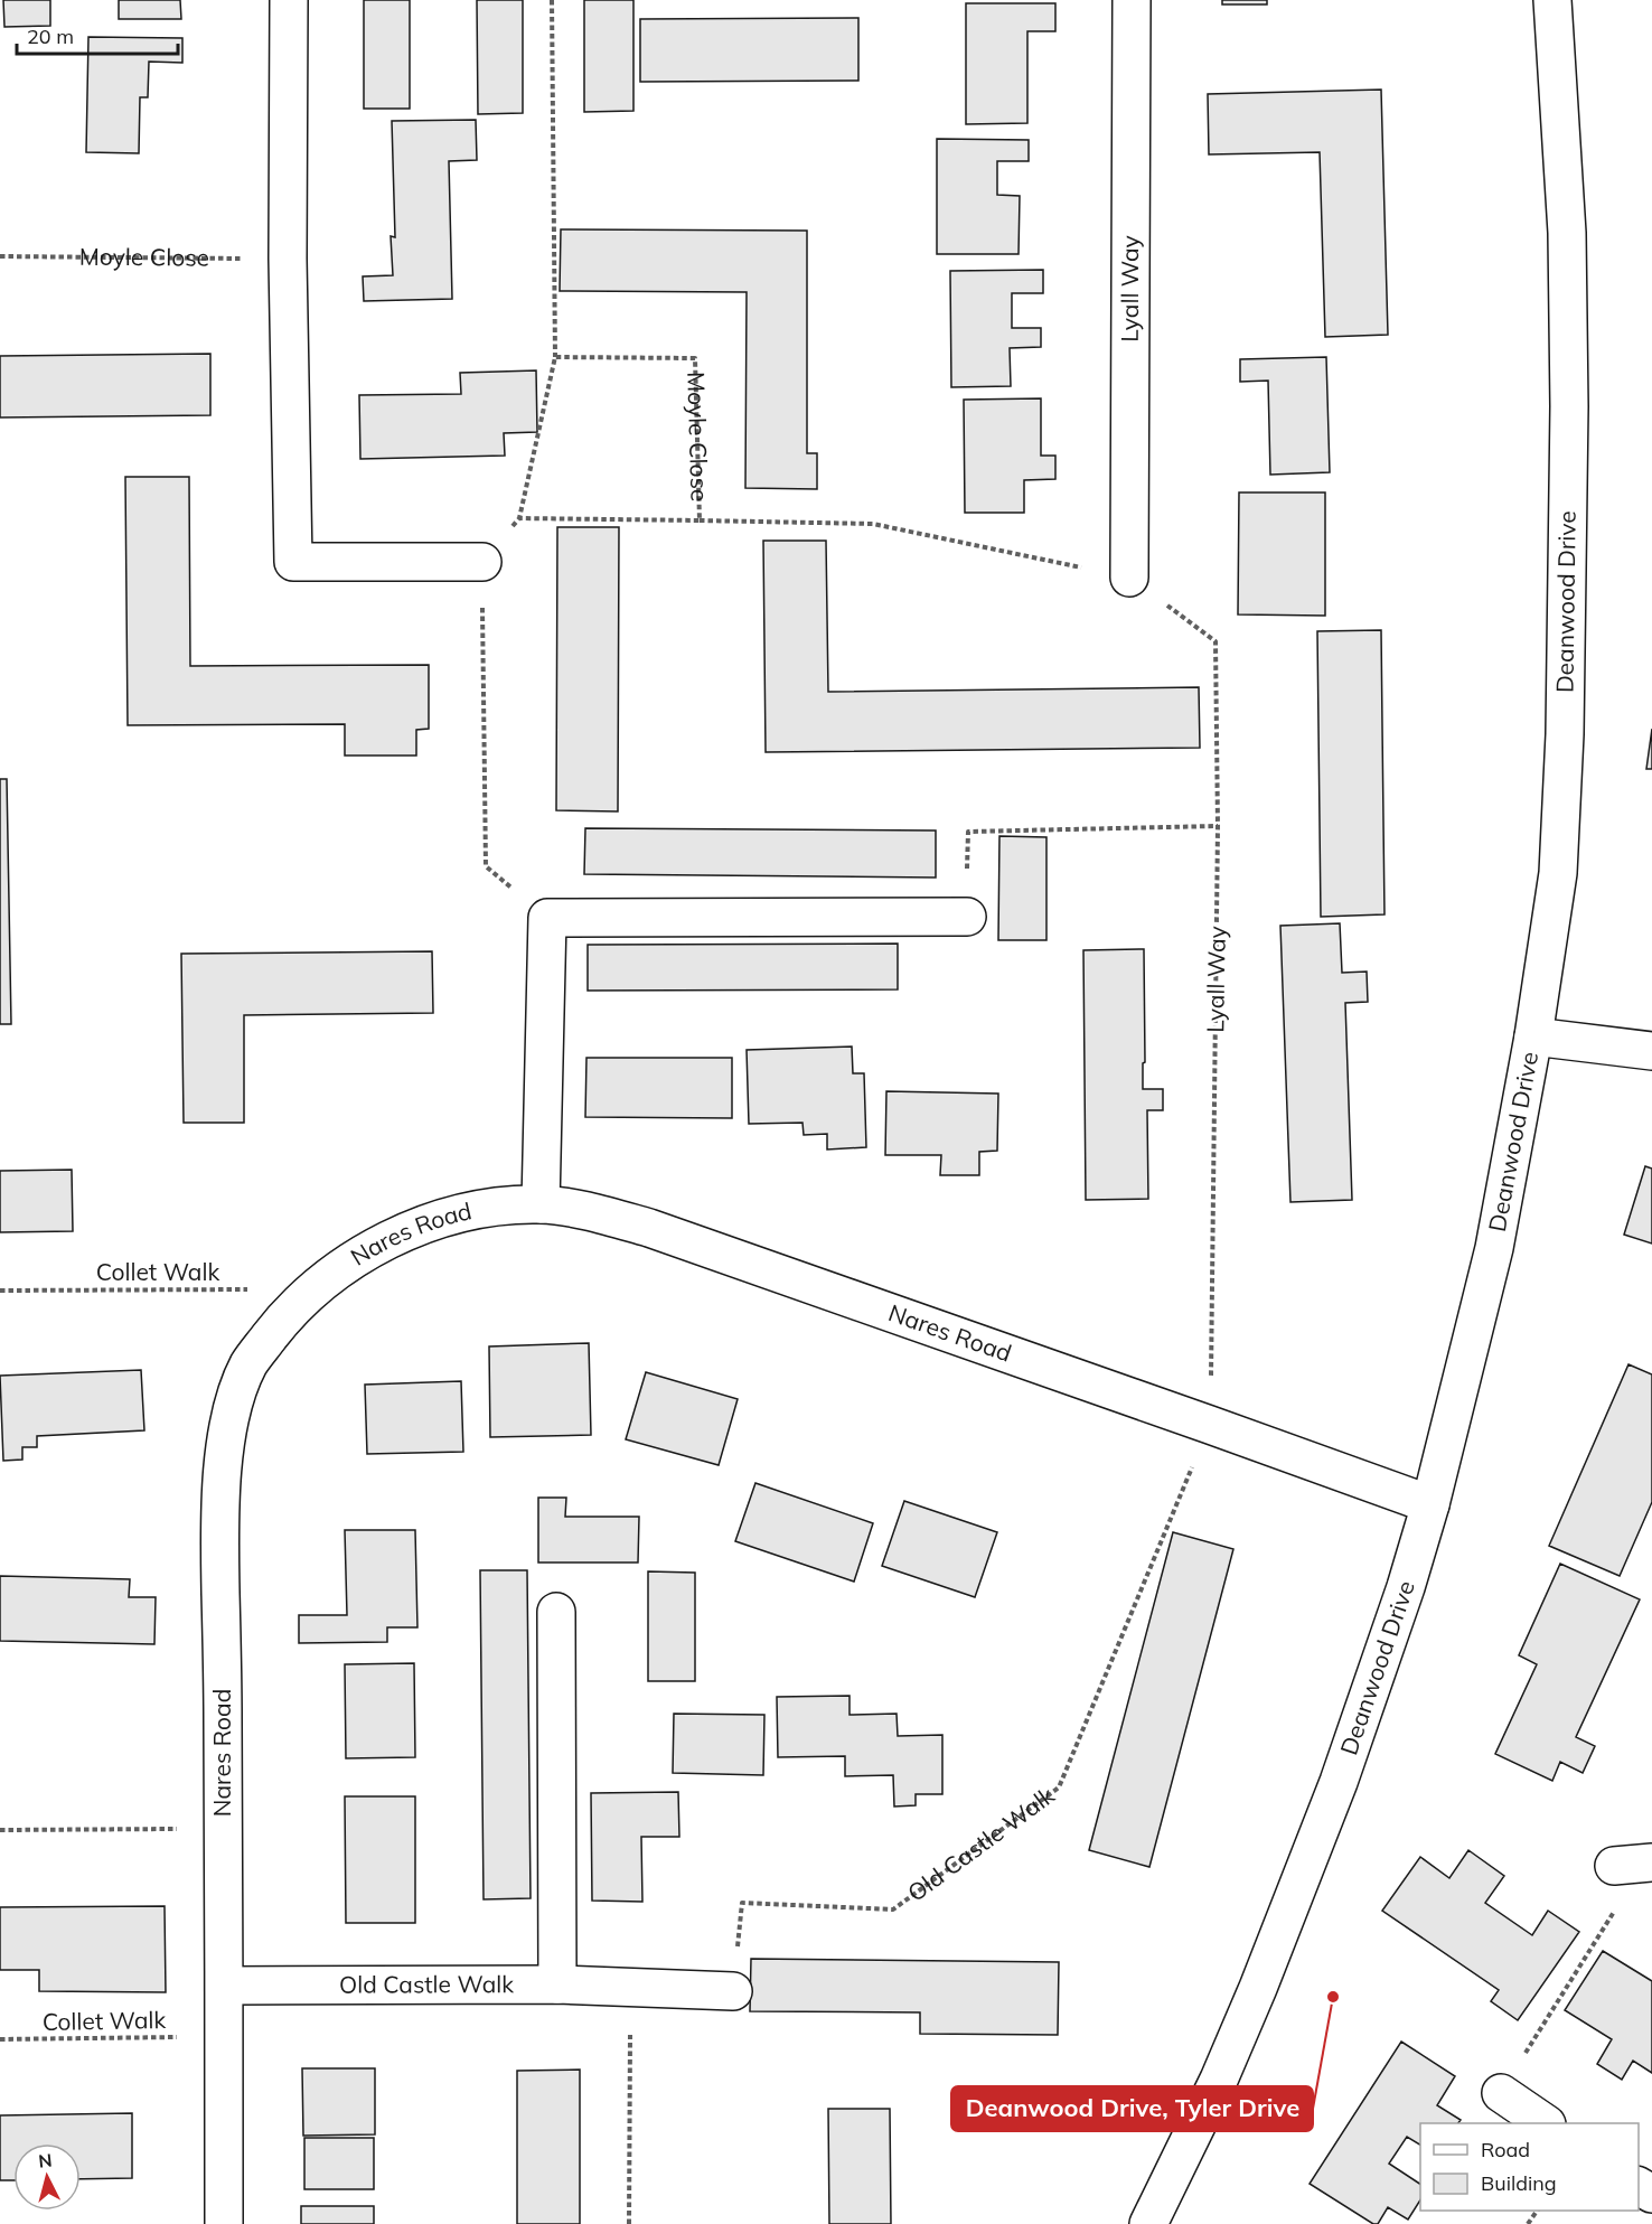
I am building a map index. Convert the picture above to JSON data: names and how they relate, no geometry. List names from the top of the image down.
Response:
{
  "streets": {
    "street": [
      "Lyall Way",
      "Deanwood Drive",
      "Nares Road",
      "Old Castle Walk"
    ],
    "path": ["Moyle Close", "Collet Walk"]
  },
  "crossings": [
    ["Moyle Close", "Lyall Way"],
    ["Lyall Way", "Nares Road"],
    ["Lyall Way", "Old Castle Walk"],
    ["Deanwood Drive", "Nares Road"],
    ["Nares Road", "Collet Walk"],
    ["Nares Road", "Old Castle Walk"],
    ["Collet Walk", "Old Castle Walk"]
  ],
  "places": ["Deanwood Drive, Tyler Drive"],
  "legend": ["Road", "Building"],
  "scale_bar": "20 m",
  "north": "top"
}
